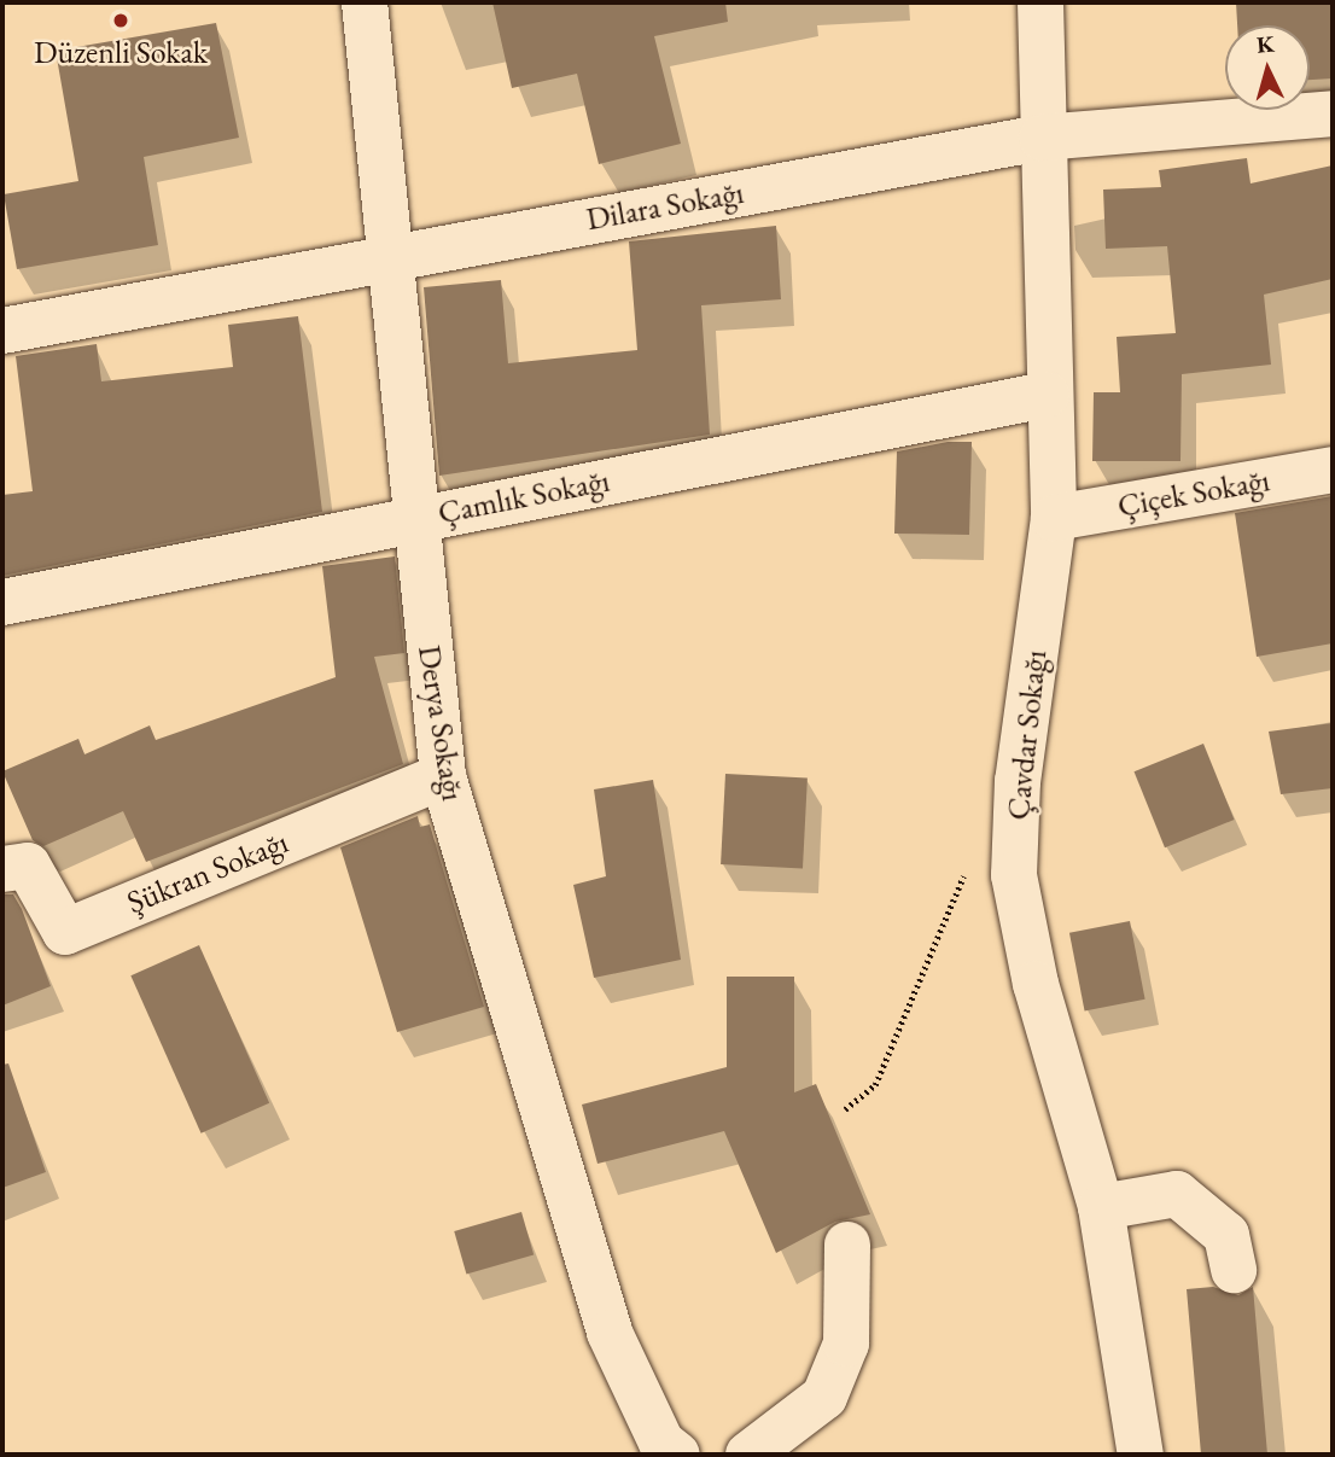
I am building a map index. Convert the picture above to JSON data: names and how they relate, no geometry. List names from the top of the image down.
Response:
{
  "streets": {
    "street": [
      "Dilara Sokağı",
      "Çiçek Sokağı",
      "Çamlık Sokağı",
      "Derya Sokağı",
      "Çavdar Sokağı",
      "Şükran Sokağı"
    ]
  },
  "crossings": [
    ["Dilara Sokağı", "Derya Sokağı"],
    ["Dilara Sokağı", "Çavdar Sokağı"],
    ["Çiçek Sokağı", "Çavdar Sokağı"],
    ["Çamlık Sokağı", "Derya Sokağı"],
    ["Çamlık Sokağı", "Çavdar Sokağı"],
    ["Derya Sokağı", "Şükran Sokağı"]
  ],
  "places": ["Düzenli Sokak"],
  "north": "top"
}
